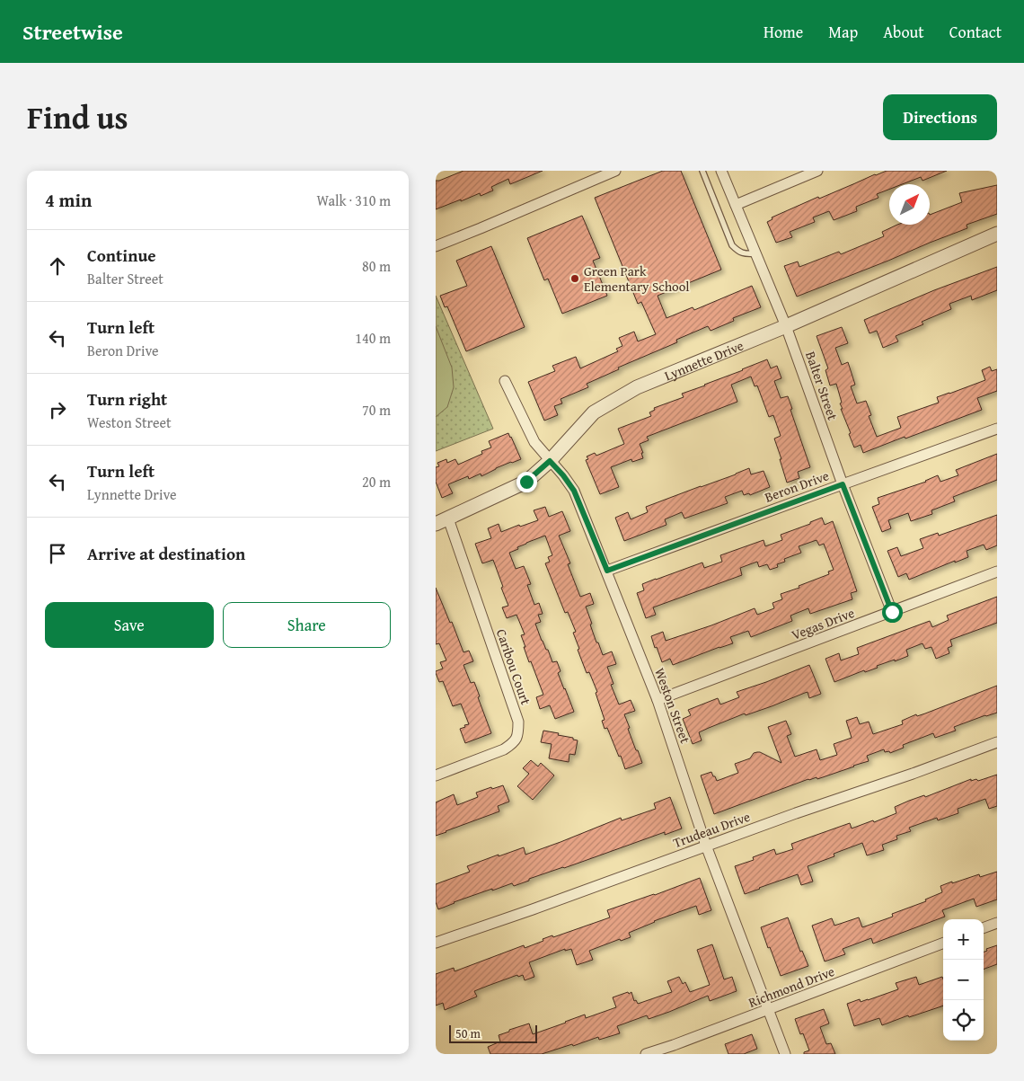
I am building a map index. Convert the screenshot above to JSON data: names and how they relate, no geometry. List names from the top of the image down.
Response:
{
  "streets": {
    "street": [
      "Lynnette Drive",
      "Balter Street",
      "Beron Drive",
      "Vegas Drive",
      "Caribou Court",
      "Weston Street",
      "Trudeau Drive",
      "Richmond Drive"
    ]
  },
  "crossings": [
    ["Lynnette Drive", "Balter Street"],
    ["Lynnette Drive", "Caribou Court"],
    ["Lynnette Drive", "Weston Street"],
    ["Balter Street", "Beron Drive"],
    ["Balter Street", "Vegas Drive"],
    ["Beron Drive", "Weston Street"],
    ["Vegas Drive", "Weston Street"],
    ["Weston Street", "Trudeau Drive"],
    ["Weston Street", "Richmond Drive"]
  ],
  "places": ["Green Park Elementary School"],
  "scale_bar": "50 m",
  "north": "top right",
  "page": {
    "header": "Streetwise",
    "nav": [
      "Home",
      "Map",
      "About",
      "Contact"
    ],
    "title": "Find us",
    "buttons": [
      "Directions",
      ["Save", "Share"]
    ],
    "heading": ["4 min", "Walk · 310 m"],
    "list": [
      ["Continue", "Balter Street", "80 m"],
      ["Turn left", "Beron Drive", "140 m"],
      ["Turn right", "Weston Street", "70 m"],
      ["Turn left", "Lynnette Drive", "20 m"],
      "Arrive at destination"
    ],
    "map_buttons": ["+", "−"],
    "scale": "50 m"
  }
}
